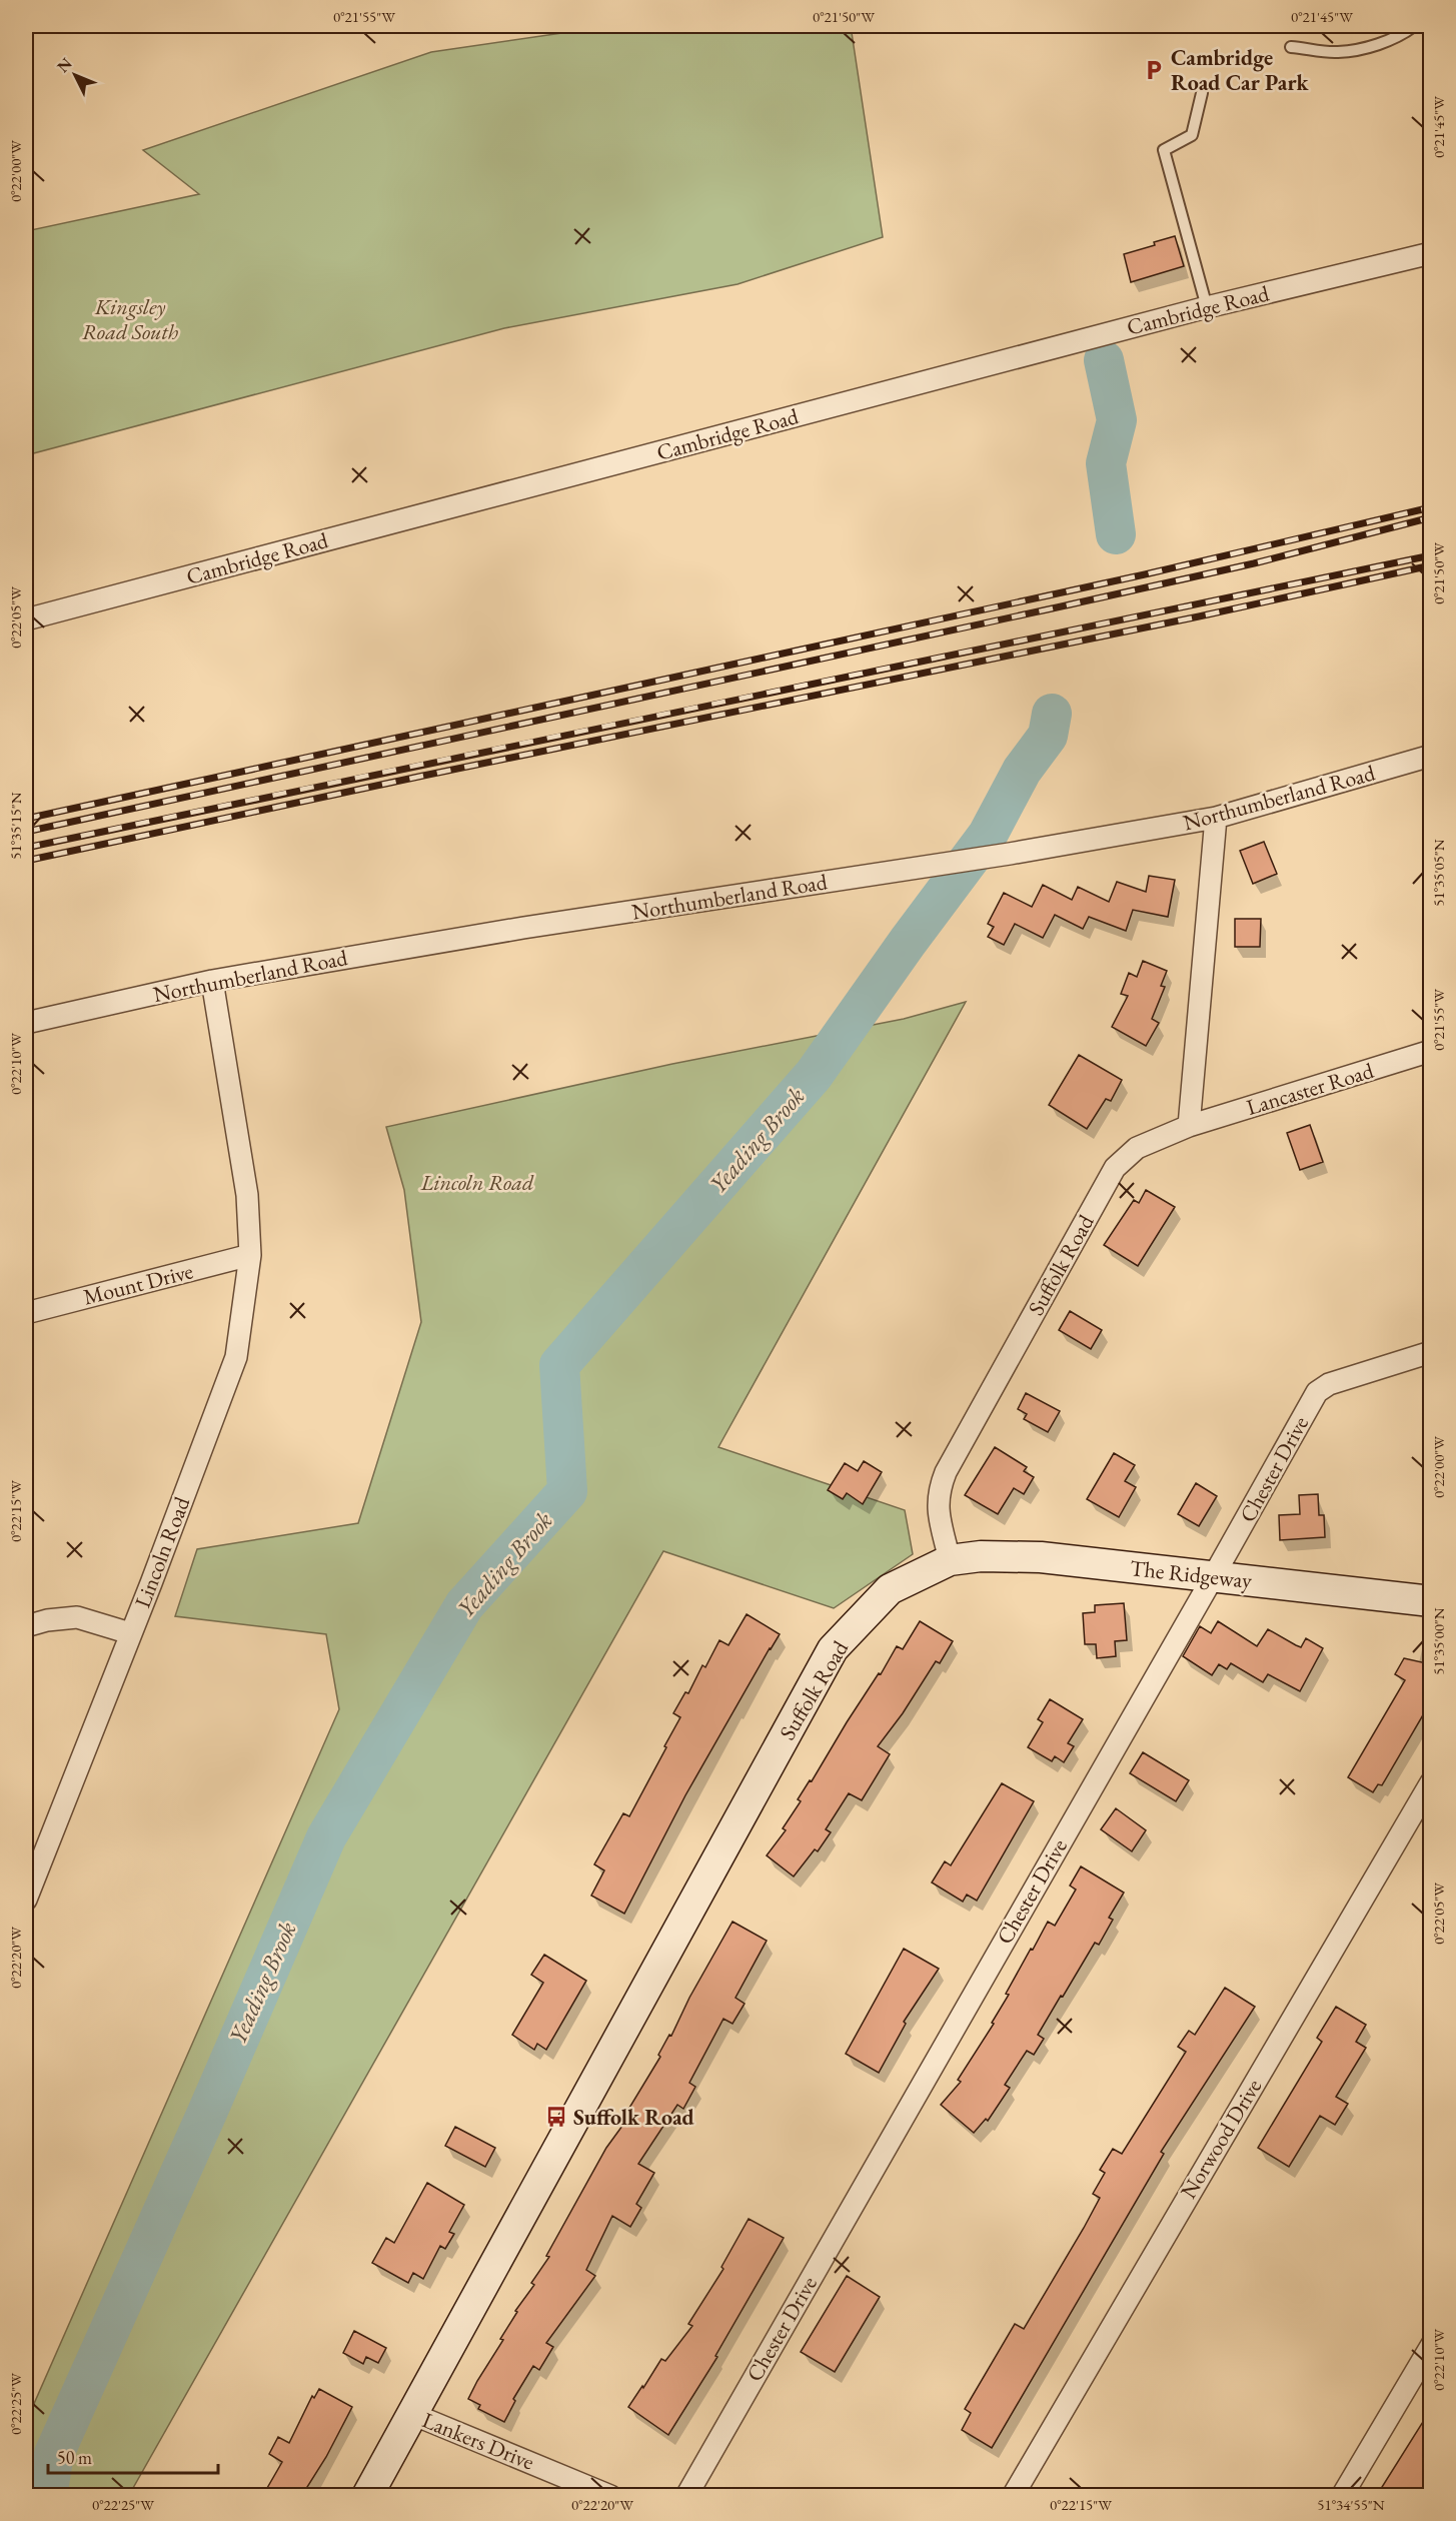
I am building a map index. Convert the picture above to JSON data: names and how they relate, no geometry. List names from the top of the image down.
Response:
{
  "streets": {
    "street": [
      "Cambridge Road",
      "Northumberland Road",
      "Lancaster Road",
      "Suffolk Road",
      "Mount Drive",
      "Chester Drive",
      "Lincoln Road",
      "The Ridgeway",
      "Norwood Drive",
      "Lankers Drive"
    ]
  },
  "crossings": [
    ["Northumberland Road", "Lincoln Road"],
    ["Lancaster Road", "Suffolk Road"],
    ["Suffolk Road", "The Ridgeway"],
    ["Suffolk Road", "Lankers Drive"],
    ["Mount Drive", "Lincoln Road"],
    ["Chester Drive", "The Ridgeway"]
  ],
  "water": ["Yeading Brook"],
  "parks": ["Kingsley Road South", "Lincoln Road"],
  "places": {
    "parking": ["Cambridge Road Car Park"],
    "bus stop": ["Suffolk Road"]
  },
  "scale_bar": "50 m",
  "north": "top left",
  "coordinates": [
    "0°21'55\"W",
    "0°21'50\"W",
    "0°21'45\"W",
    "0°22'00\"W",
    "0°22'05\"W",
    "51°35'15\"N",
    "51°35'05\"N",
    "0°22'10\"W",
    "0°22'15\"W",
    "51°35'00\"N",
    "0°22'20\"W",
    "0°22'25\"W",
    "51°34'55\"N"
  ]
}
